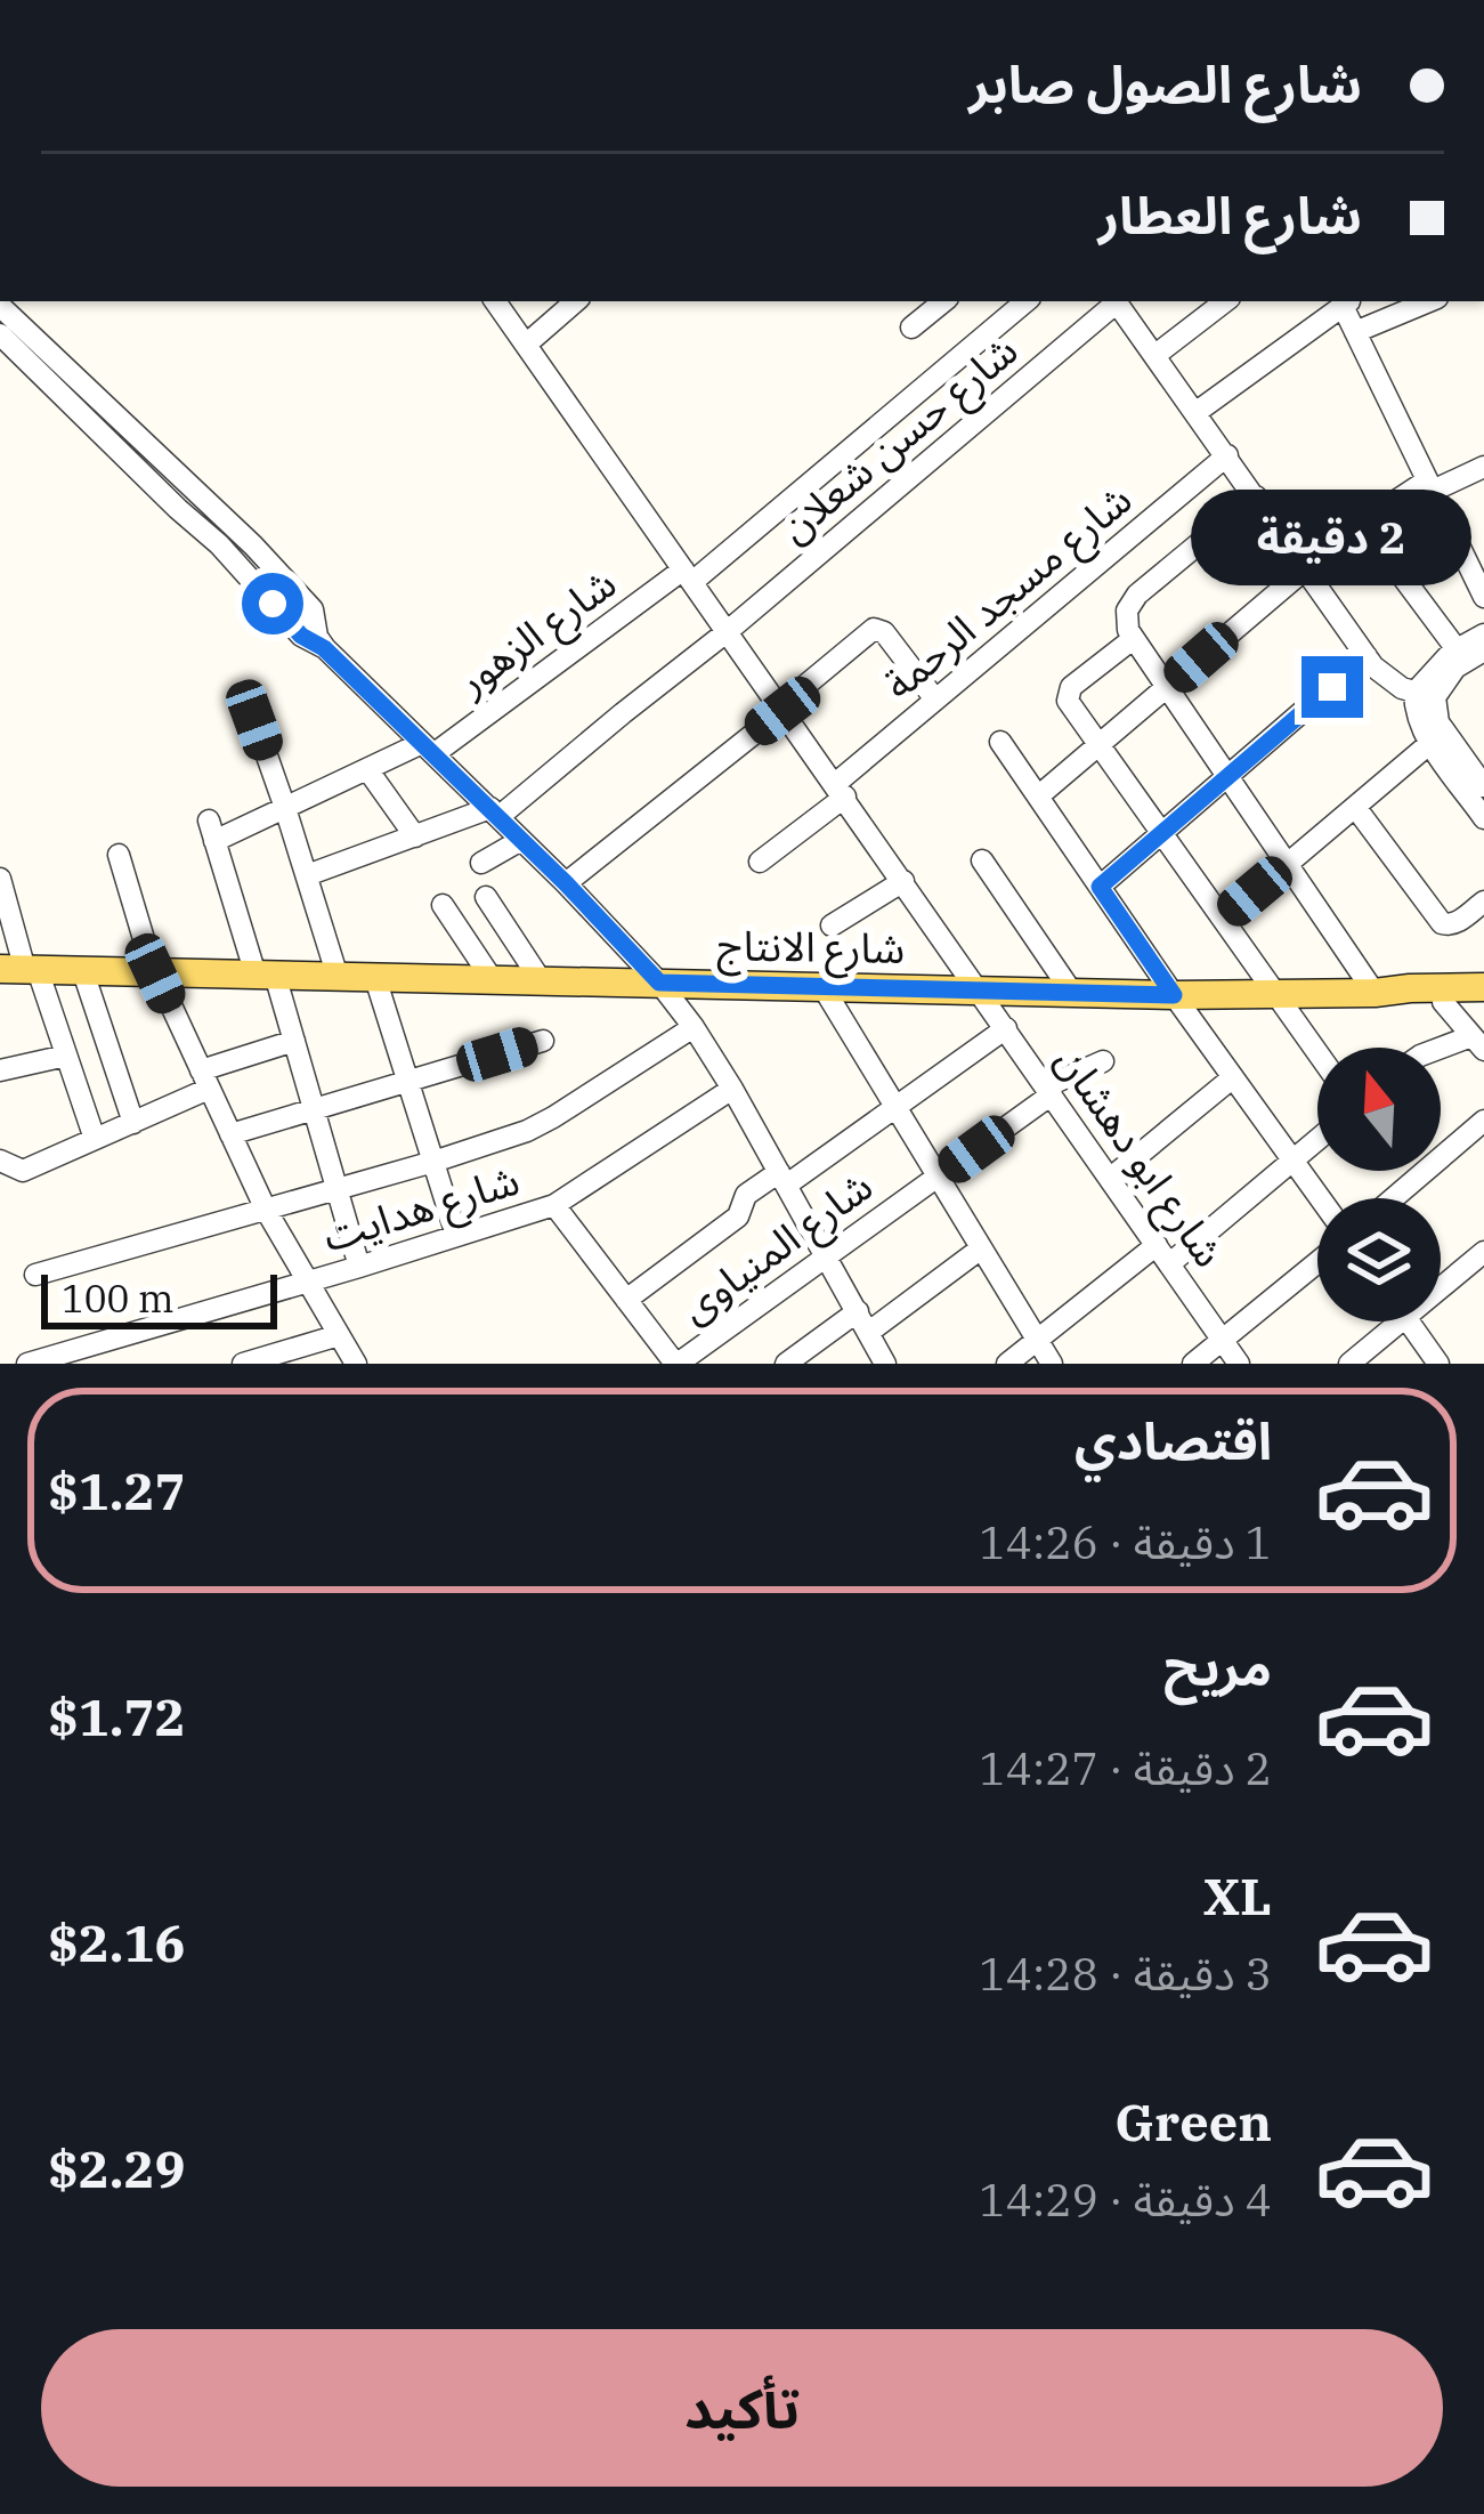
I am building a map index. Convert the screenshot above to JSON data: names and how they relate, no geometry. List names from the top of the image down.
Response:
{
  "streets": {
    "main road": ["شارع الانتاج"],
    "street": [
      "شارع حسن شعلان",
      "شارع مسجد الرحمة",
      "شارع الزهور",
      "شارع ابو دهشان",
      "شارع هدايت",
      "شارع المنياوى"
    ]
  },
  "crossings": [
    ["شارع حسن شعلان", "شارع ابو دهشان"],
    ["شارع مسجد الرحمة", "شارع ابو دهشان"],
    ["شارع الزهور", "شارع الانتاج"],
    ["شارع الزهور", "شارع ابو دهشان"],
    ["شارع الانتاج", "شارع ابو دهشان"],
    ["شارع ابو دهشان", "شارع المنياوى"]
  ],
  "scale_bar": "100 m",
  "north": "top",
  "page": {
    "banner": ["شارع الصول صابر", "شارع العطار"],
    "bubble": "2 دقيقة",
    "scale": "100 m",
    "list": [
      {
        "name": "اقتصادي",
        "note": "1 دقيقة · 14:26",
        "value": "$1.27"
      },
      {
        "name": "مريح",
        "note": "2 دقيقة · 14:27",
        "value": "$1.72"
      },
      {
        "name": "XL",
        "note": "3 دقيقة · 14:28",
        "value": "$2.16"
      },
      {
        "name": "Green",
        "note": "4 دقيقة · 14:29",
        "value": "$2.29"
      }
    ],
    "buttons": "تأكيد"
  }
}
